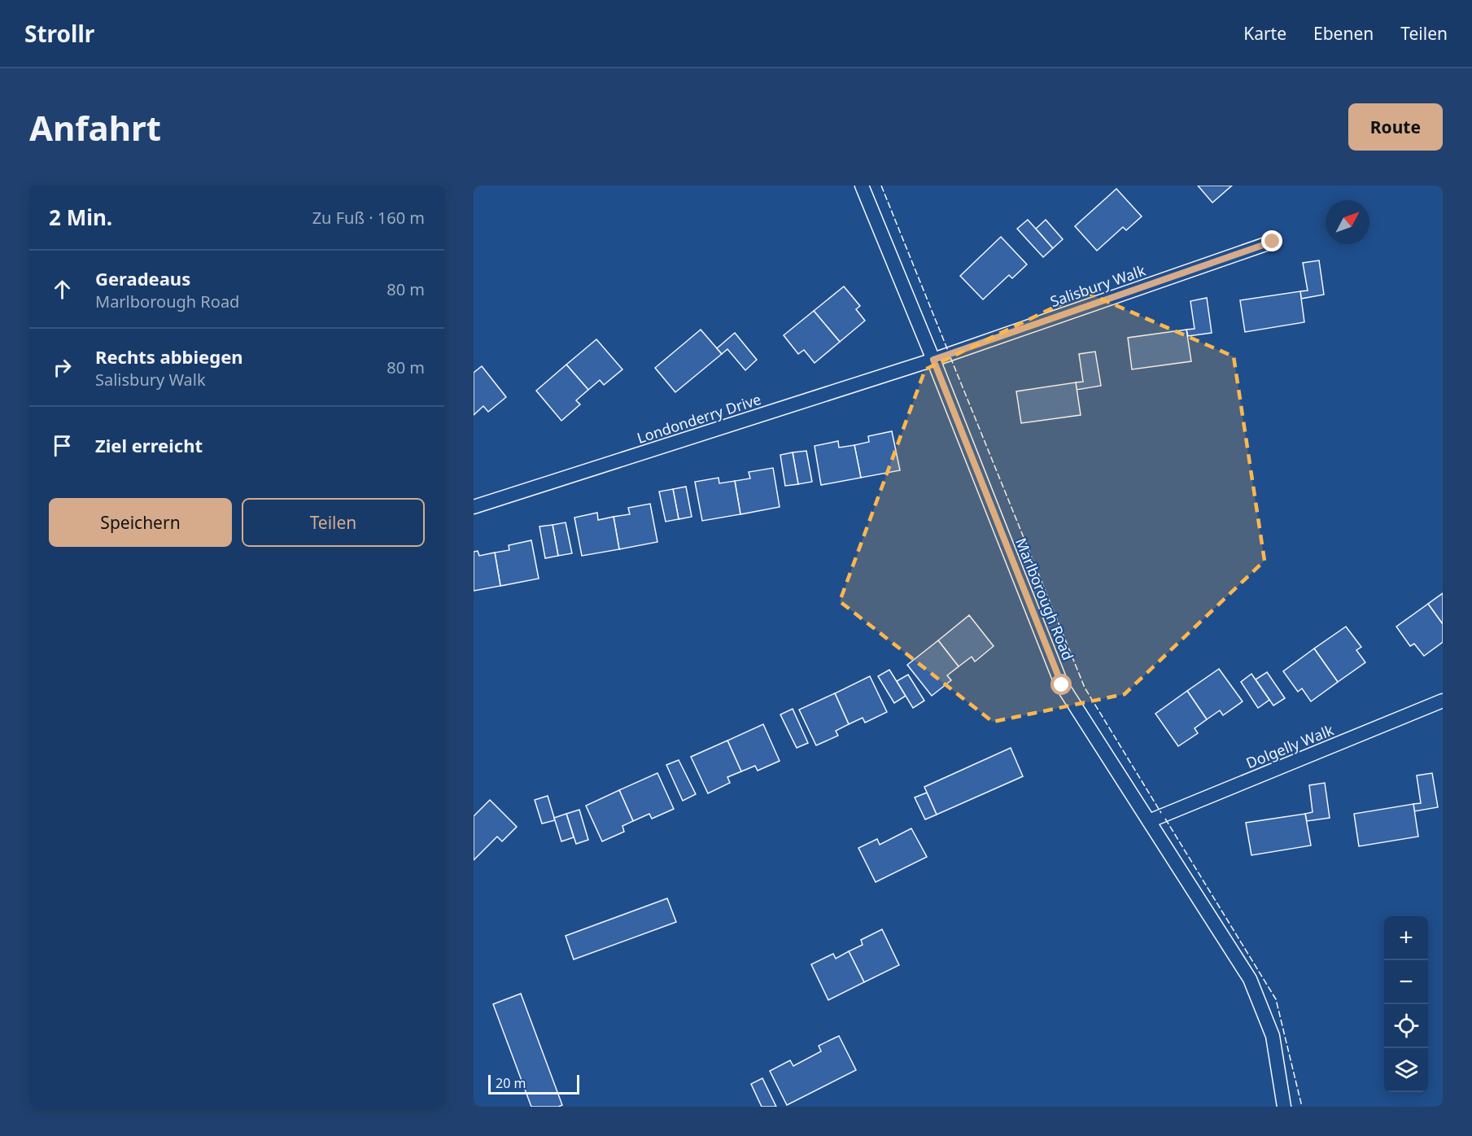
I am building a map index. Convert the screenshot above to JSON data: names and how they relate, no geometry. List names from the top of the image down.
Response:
{
  "streets": {
    "lane": [
      "Salisbury Walk",
      "Londonderry Drive",
      "Marlborough Road",
      "Dolgelly Walk"
    ]
  },
  "crossings": [
    ["Salisbury Walk", "Londonderry Drive"],
    ["Salisbury Walk", "Marlborough Road"],
    ["Londonderry Drive", "Marlborough Road"],
    ["Marlborough Road", "Dolgelly Walk"]
  ],
  "scale_bar": "20 m",
  "north": "top right",
  "page": {
    "header": "Strollr",
    "nav": ["Karte", "Ebenen", "Teilen"],
    "buttons": [
      "Route",
      ["Speichern", "Teilen"]
    ],
    "title": "Anfahrt",
    "heading": ["2 Min.", "Zu Fuß · 160 m"],
    "list": [
      ["Geradeaus", "Marlborough Road", "80 m"],
      ["Rechts abbiegen", "Salisbury Walk", "80 m"],
      "Ziel erreicht"
    ],
    "map_buttons": ["+", "−"],
    "scale": "20 m"
  }
}
